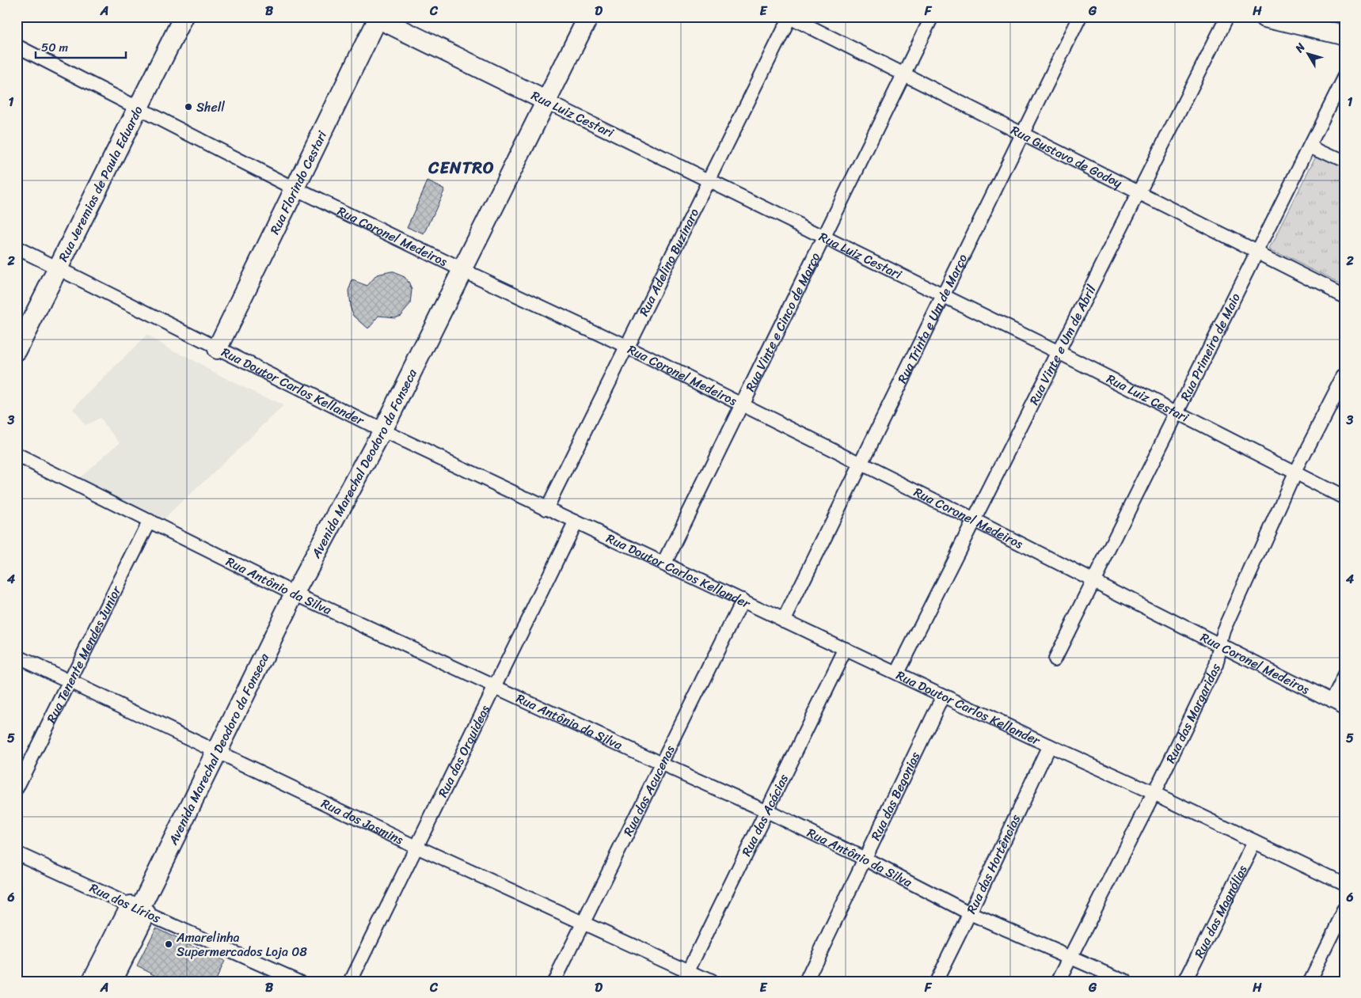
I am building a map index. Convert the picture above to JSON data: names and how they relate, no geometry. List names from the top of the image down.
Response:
{
  "streets": {
    "street": [
      "Rua Luiz Cestari",
      "Rua Gustavo de Godoy",
      "Rua Florindo Cestari",
      "Rua Jeremias de Paula Eduardo",
      "Rua Coronel Medeiros",
      "Rua Adelino Buzinaro",
      "Rua Trinta e Um de Março",
      "Rua Vinte e Cinco de Março",
      "Rua Vinte e Um de Abril",
      "Rua Primeiro de Maio",
      "Rua Doutor Carlos Kellander",
      "Avenida Marechal Deodoro da Fonseca",
      "Rua Antônio da Silva",
      "Rua Tenente Mendes Junior",
      "Rua das Margaridas",
      "Rua das Orquideas",
      "Rua das Acucenas",
      "Rua das Begonias",
      "Rua das Acácias",
      "Rua dos Jasmins",
      "Rua das Hortências",
      "Rua dos Lírios",
      "Rua das Magnólias"
    ]
  },
  "crossings": [
    ["Rua Luiz Cestari", "Rua Florindo Cestari"],
    ["Rua Luiz Cestari", "Rua Adelino Buzinaro"],
    ["Rua Luiz Cestari", "Rua Trinta e Um de Março"],
    ["Rua Luiz Cestari", "Rua Vinte e Cinco de Março"],
    ["Rua Luiz Cestari", "Rua Vinte e Um de Abril"],
    ["Rua Luiz Cestari", "Rua Primeiro de Maio"],
    ["Rua Luiz Cestari", "Avenida Marechal Deodoro da Fonseca"],
    ["Rua Luiz Cestari", "Rua das Margaridas"],
    ["Rua Gustavo de Godoy", "Rua Adelino Buzinaro"],
    ["Rua Gustavo de Godoy", "Rua Trinta e Um de Março"],
    ["Rua Gustavo de Godoy", "Rua Vinte e Cinco de Março"],
    ["Rua Gustavo de Godoy", "Rua Vinte e Um de Abril"],
    ["Rua Gustavo de Godoy", "Rua Primeiro de Maio"],
    ["Rua Florindo Cestari", "Rua Coronel Medeiros"],
    ["Rua Florindo Cestari", "Rua Doutor Carlos Kellander"],
    ["Rua Jeremias de Paula Eduardo", "Rua Coronel Medeiros"],
    ["Rua Jeremias de Paula Eduardo", "Rua Doutor Carlos Kellander"],
    ["Rua Coronel Medeiros", "Rua Adelino Buzinaro"],
    ["Rua Coronel Medeiros", "Rua Trinta e Um de Março"],
    ["Rua Coronel Medeiros", "Rua Vinte e Cinco de Março"],
    ["Rua Coronel Medeiros", "Rua Vinte e Um de Abril"],
    ["Rua Coronel Medeiros", "Rua Primeiro de Maio"],
    ["Rua Coronel Medeiros", "Avenida Marechal Deodoro da Fonseca"],
    ["Rua Coronel Medeiros", "Rua das Margaridas"],
    ["Rua Adelino Buzinaro", "Rua Doutor Carlos Kellander"],
    ["Rua Trinta e Um de Março", "Rua Doutor Carlos Kellander"],
    ["Rua Vinte e Cinco de Março", "Rua Doutor Carlos Kellander"],
    ["Rua Vinte e Um de Abril", "Rua Doutor Carlos Kellander"],
    ["Rua Doutor Carlos Kellander", "Avenida Marechal Deodoro da Fonseca"],
    ["Rua Doutor Carlos Kellander", "Rua das Margaridas"],
    ["Rua Doutor Carlos Kellander", "Rua das Orquideas"],
    ["Rua Doutor Carlos Kellander", "Rua das Acucenas"],
    ["Rua Doutor Carlos Kellander", "Rua das Begonias"],
    ["Rua Doutor Carlos Kellander", "Rua das Acácias"],
    ["Rua Doutor Carlos Kellander", "Rua das Hortências"],
    ["Rua Doutor Carlos Kellander", "Rua das Magnólias"],
    ["Avenida Marechal Deodoro da Fonseca", "Rua Antônio da Silva"],
    ["Avenida Marechal Deodoro da Fonseca", "Rua dos Jasmins"],
    ["Avenida Marechal Deodoro da Fonseca", "Rua dos Lírios"],
    ["Rua Antônio da Silva", "Rua Tenente Mendes Junior"],
    ["Rua Antônio da Silva", "Rua das Margaridas"],
    ["Rua Antônio da Silva", "Rua das Orquideas"],
    ["Rua Antônio da Silva", "Rua das Acucenas"],
    ["Rua Antônio da Silva", "Rua das Begonias"],
    ["Rua Antônio da Silva", "Rua das Acácias"],
    ["Rua Antônio da Silva", "Rua das Hortências"],
    ["Rua Tenente Mendes Junior", "Rua dos Jasmins"],
    ["Rua das Orquideas", "Rua dos Jasmins"],
    ["Rua das Acucenas", "Rua dos Jasmins"],
    ["Rua das Acácias", "Rua dos Jasmins"]
  ],
  "districts": ["CENTRO"],
  "places": ["Shell", "Amarelinha Supermercados Loja 08"],
  "scale_bar": "50 m",
  "north": "top left",
  "grid": {
    "columns": [
      "A",
      "B",
      "C",
      "D",
      "E",
      "F",
      "G",
      "H"
    ],
    "rows": [
      "1",
      "2",
      "3",
      "4",
      "5",
      "6"
    ]
  }
}
